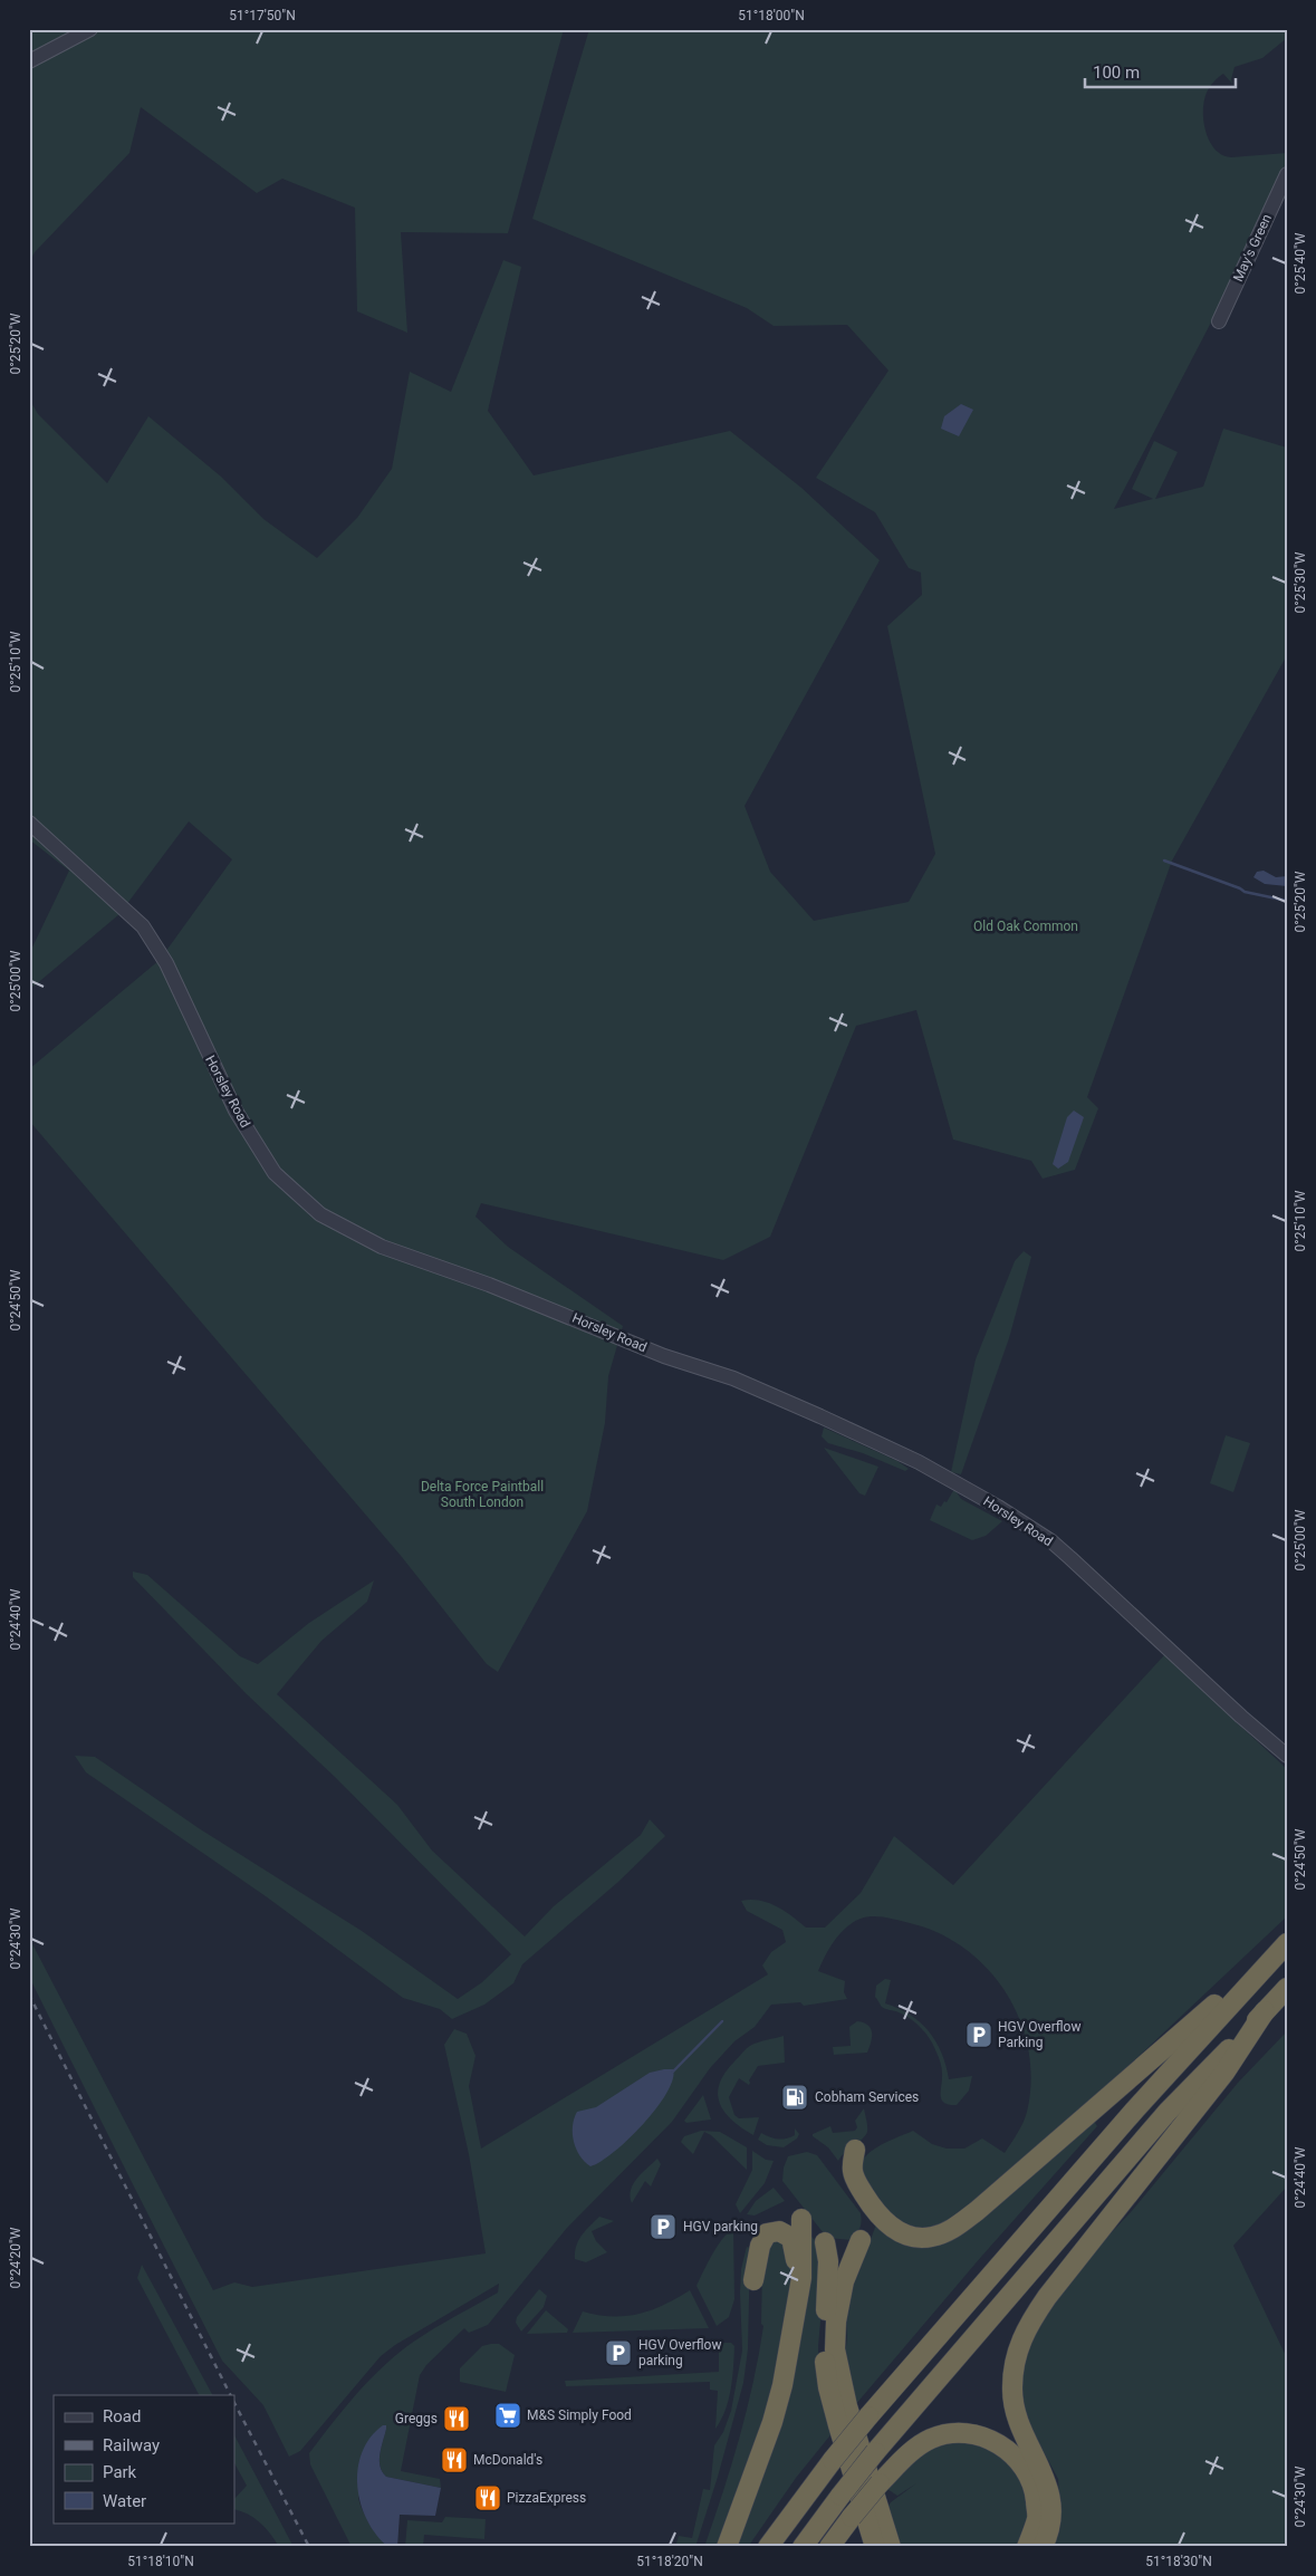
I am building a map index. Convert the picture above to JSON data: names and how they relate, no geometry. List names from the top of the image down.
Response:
{
  "streets": {
    "street": ["May's Green", "Horsley Road"]
  },
  "parks": ["Old Oak Common", "Delta Force Paintball South London"],
  "places": {
    "parking": ["HGV Overflow Parking", "HGV parking", "HGV Overflow parking"],
    "fuel station": ["Cobham Services"],
    "supermarket": ["M&S Simply Food"],
    "restaurant": ["Greggs", "McDonald's", "PizzaExpress"]
  },
  "legend": [
    "Road",
    "Railway",
    "Park",
    "Water"
  ],
  "scale_bar": "100 m",
  "coordinates": [
    "51°17'50\"N",
    "51°18'00\"N",
    "0°25'40\"W",
    "0°25'20\"W",
    "0°25'30\"W",
    "0°25'10\"W",
    "0°25'00\"W",
    "0°24'50\"W",
    "0°24'40\"W",
    "0°24'30\"W",
    "0°24'20\"W",
    "51°18'10\"N",
    "51°18'20\"N",
    "51°18'30\"N"
  ]
}
